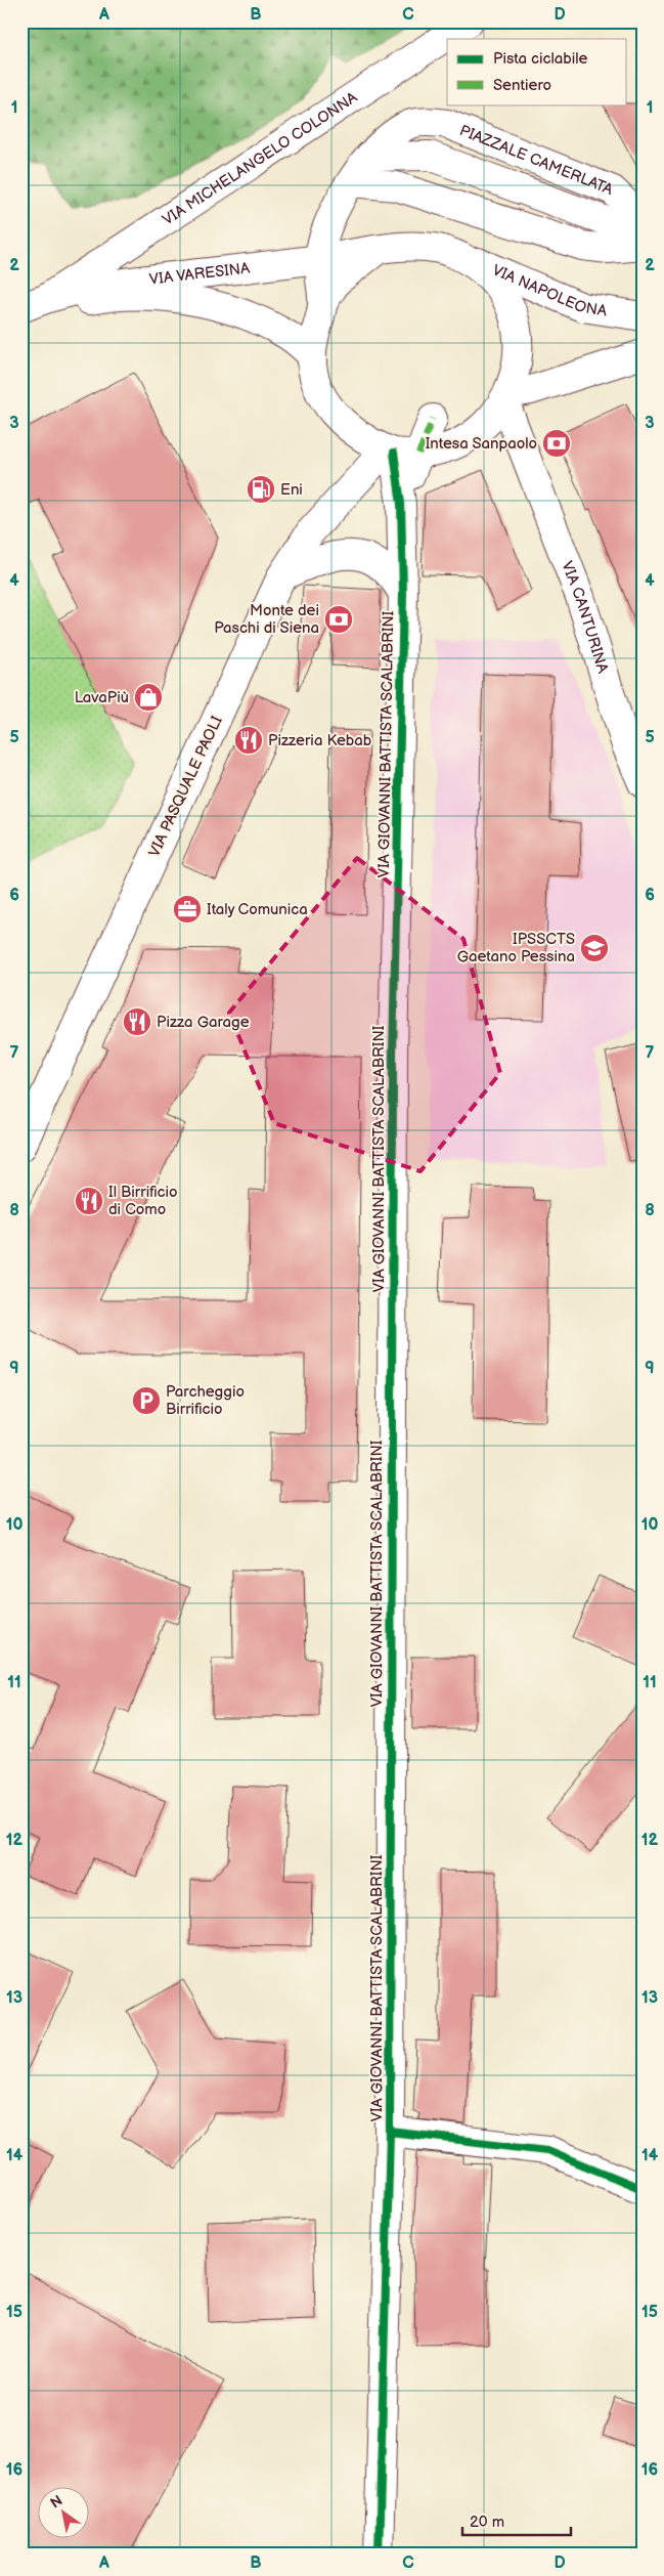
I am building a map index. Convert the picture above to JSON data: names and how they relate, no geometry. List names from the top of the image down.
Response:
{
  "streets": {
    "street": [
      "VIA MICHELANGELO COLONNA",
      "PIAZZALE CAMERLATA",
      "VIA VARESINA",
      "VIA NAPOLEONA",
      "VIA CANTURINA",
      "VIA GIOVANNI BATTISTA SCALABRINI",
      "VIA PASQUALE PAOLI"
    ]
  },
  "crossings": [
    ["VIA MICHELANGELO COLONNA", "VIA VARESINA"],
    ["PIAZZALE CAMERLATA", "VIA VARESINA"],
    ["PIAZZALE CAMERLATA", "VIA NAPOLEONA"],
    ["PIAZZALE CAMERLATA", "VIA PASQUALE PAOLI"]
  ],
  "places": {
    "bank": ["Intesa Sanpaolo", "Monte dei Paschi di Siena"],
    "fuel station": ["Eni"],
    "shop": ["LavaPiù"],
    "restaurant": ["Pizzeria Kebab", "Pizza Garage", "Il Birrificio di Como"],
    "office": ["Italy Comunica"],
    "school or university": ["IPSSCTS Gaetano Pessina"],
    "parking": ["Parcheggio Birrificio"]
  },
  "legend": ["Pista ciclabile", "Sentiero"],
  "scale_bar": "20 m",
  "north": "top left",
  "grid": {
    "columns": [
      "A",
      "B",
      "C",
      "D"
    ],
    "rows": [
      "1",
      "2",
      "3",
      "4",
      "5",
      "6",
      "7",
      "8",
      "9",
      "10",
      "11",
      "12",
      "13",
      "14",
      "15",
      "16"
    ]
  }
}
